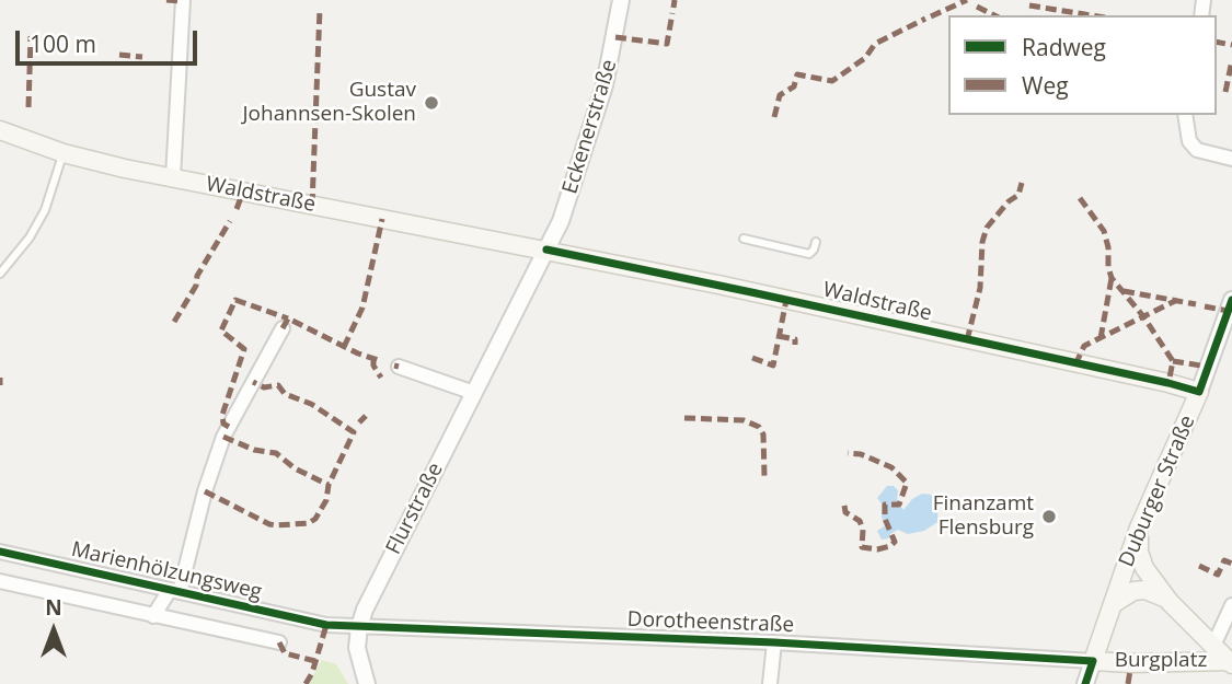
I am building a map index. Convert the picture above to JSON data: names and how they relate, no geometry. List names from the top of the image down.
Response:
{
  "streets": {
    "main road": ["Waldstraße", "Duburger Straße", "Burgplatz"],
    "street": [
      "Eckenerstraße",
      "Flurstraße",
      "Marienhölzungsweg",
      "Dorotheenstraße"
    ]
  },
  "crossings": [
    ["Eckenerstraße", "Waldstraße"],
    ["Eckenerstraße", "Flurstraße"],
    ["Waldstraße", "Duburger Straße"],
    ["Waldstraße", "Flurstraße"],
    ["Duburger Straße", "Dorotheenstraße"],
    ["Duburger Straße", "Burgplatz"],
    ["Flurstraße", "Dorotheenstraße"],
    ["Marienhölzungsweg", "Dorotheenstraße"],
    ["Dorotheenstraße", "Burgplatz"]
  ],
  "places": ["Gustav Johannsen-Skolen", "Finanzamt Flensburg"],
  "legend": ["Radweg", "Weg"],
  "scale_bar": "100 m",
  "north": "top"
}
